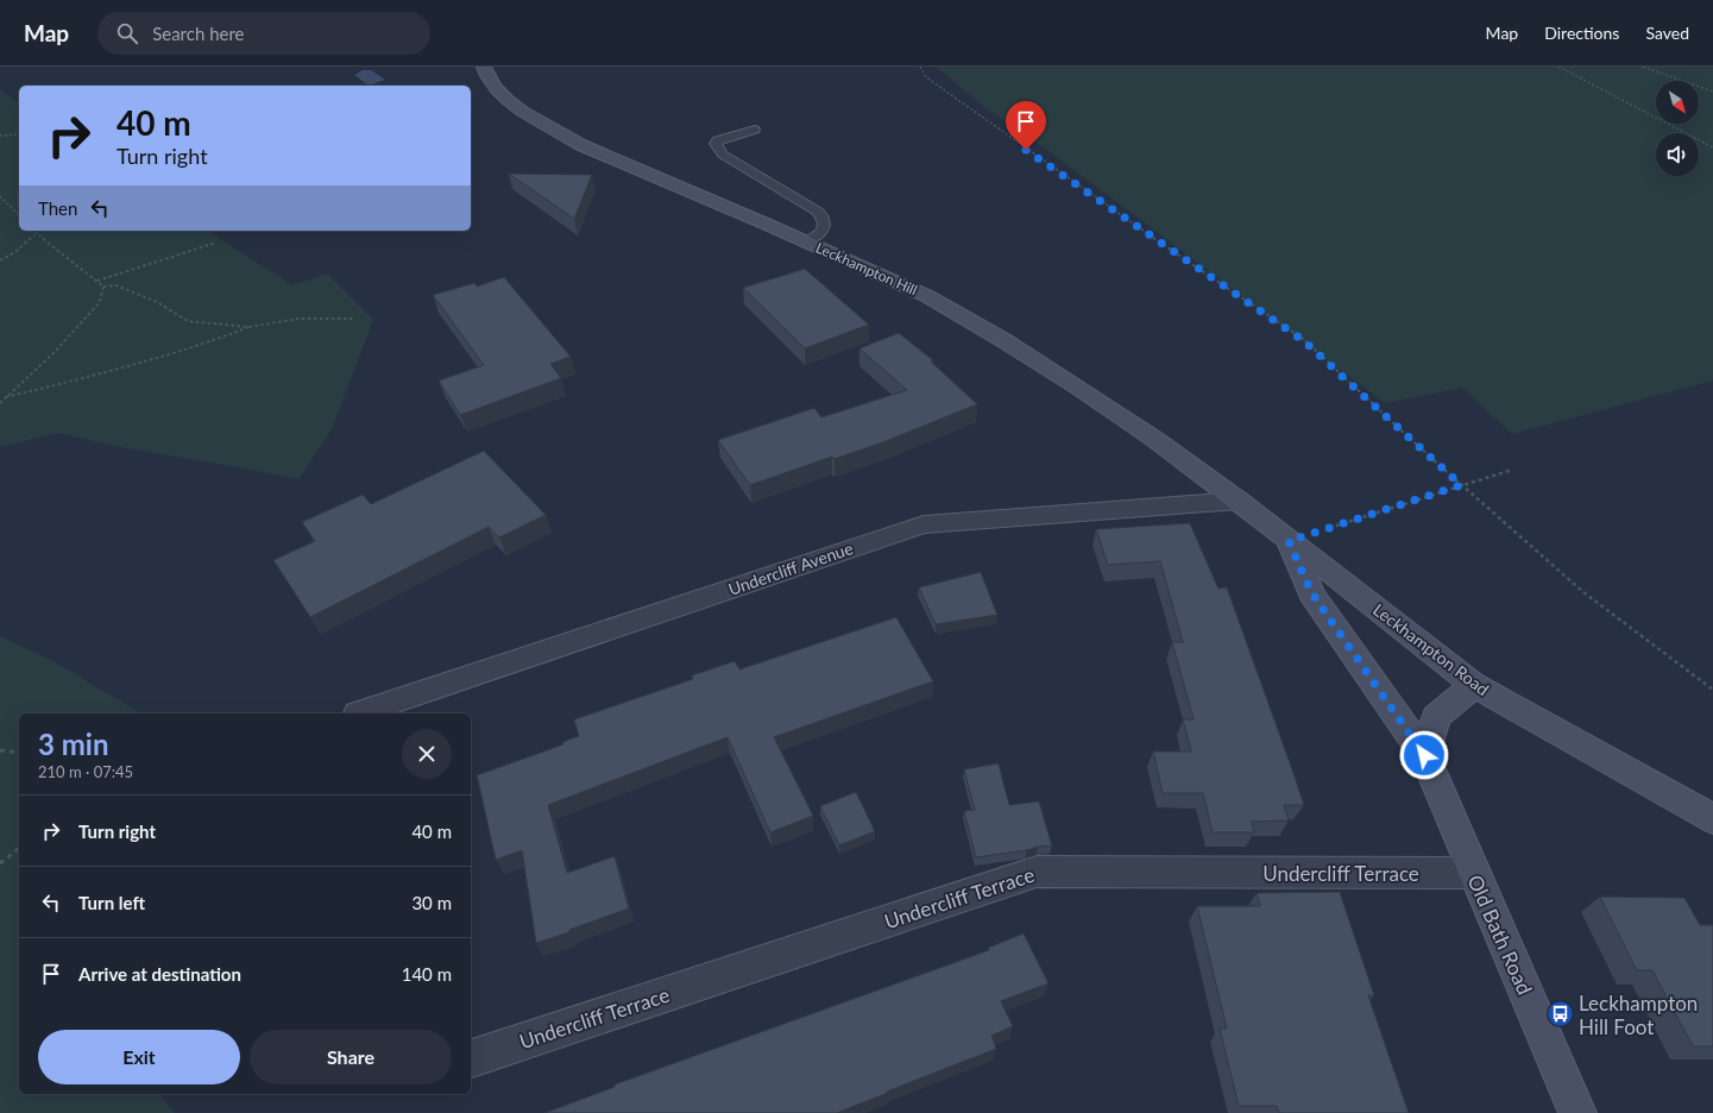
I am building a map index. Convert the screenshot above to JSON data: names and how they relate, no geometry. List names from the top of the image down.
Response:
{
  "streets": {
    "street": [
      "Leckhampton Hill",
      "Undercliff Avenue",
      "Leckhampton Road",
      "Undercliff Terrace",
      "Old Bath Road"
    ]
  },
  "crossings": [
    ["Leckhampton Hill", "Undercliff Avenue"],
    ["Leckhampton Hill", "Leckhampton Road"],
    ["Undercliff Avenue", "Leckhampton Road"],
    ["Leckhampton Road", "Old Bath Road"],
    ["Undercliff Terrace", "Old Bath Road"]
  ],
  "places": {
    "bus stop": ["Leckhampton Hill Foot"]
  },
  "north": "bottom right",
  "page": {
    "header": "Map",
    "search": "Search here",
    "nav": ["Map", "Directions", "Saved"],
    "turn": ["40 m", "Turn right"],
    "then": "Then",
    "heading": ["3 min", "210 m · 07:45"],
    "list": [
      {
        "name": "Turn right",
        "value": "40 m"
      },
      {
        "name": "Turn left",
        "value": "30 m"
      },
      {
        "name": "Arrive at destination",
        "value": "140 m"
      }
    ],
    "buttons": ["Exit", "Share"]
  }
}
